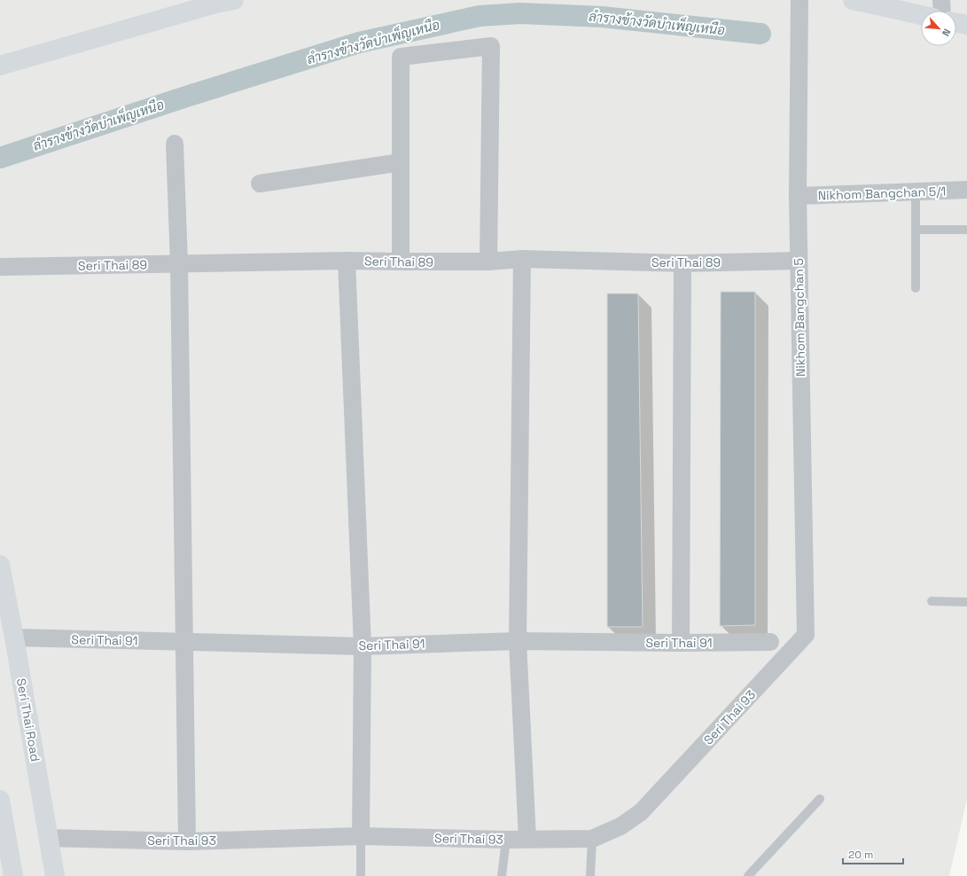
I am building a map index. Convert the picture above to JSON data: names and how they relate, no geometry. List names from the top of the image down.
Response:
{
  "streets": {
    "main road": ["Seri Thai Road"],
    "street": [
      "Nikhom Bangchan 5/1",
      "Seri Thai 89",
      "Nikhom Bangchan 5",
      "Seri Thai 91",
      "Seri Thai 93"
    ]
  },
  "crossings": [
    ["Nikhom Bangchan 5/1", "Nikhom Bangchan 5"],
    ["Seri Thai 89", "Nikhom Bangchan 5"],
    ["Nikhom Bangchan 5", "Seri Thai 93"],
    ["Seri Thai 91", "Seri Thai Road"],
    ["Seri Thai 93", "Seri Thai Road"]
  ],
  "water": ["ลำรางข้างวัดบำเพ็ญเหนือ"],
  "scale_bar": "20 m",
  "north": "bottom right"
}
